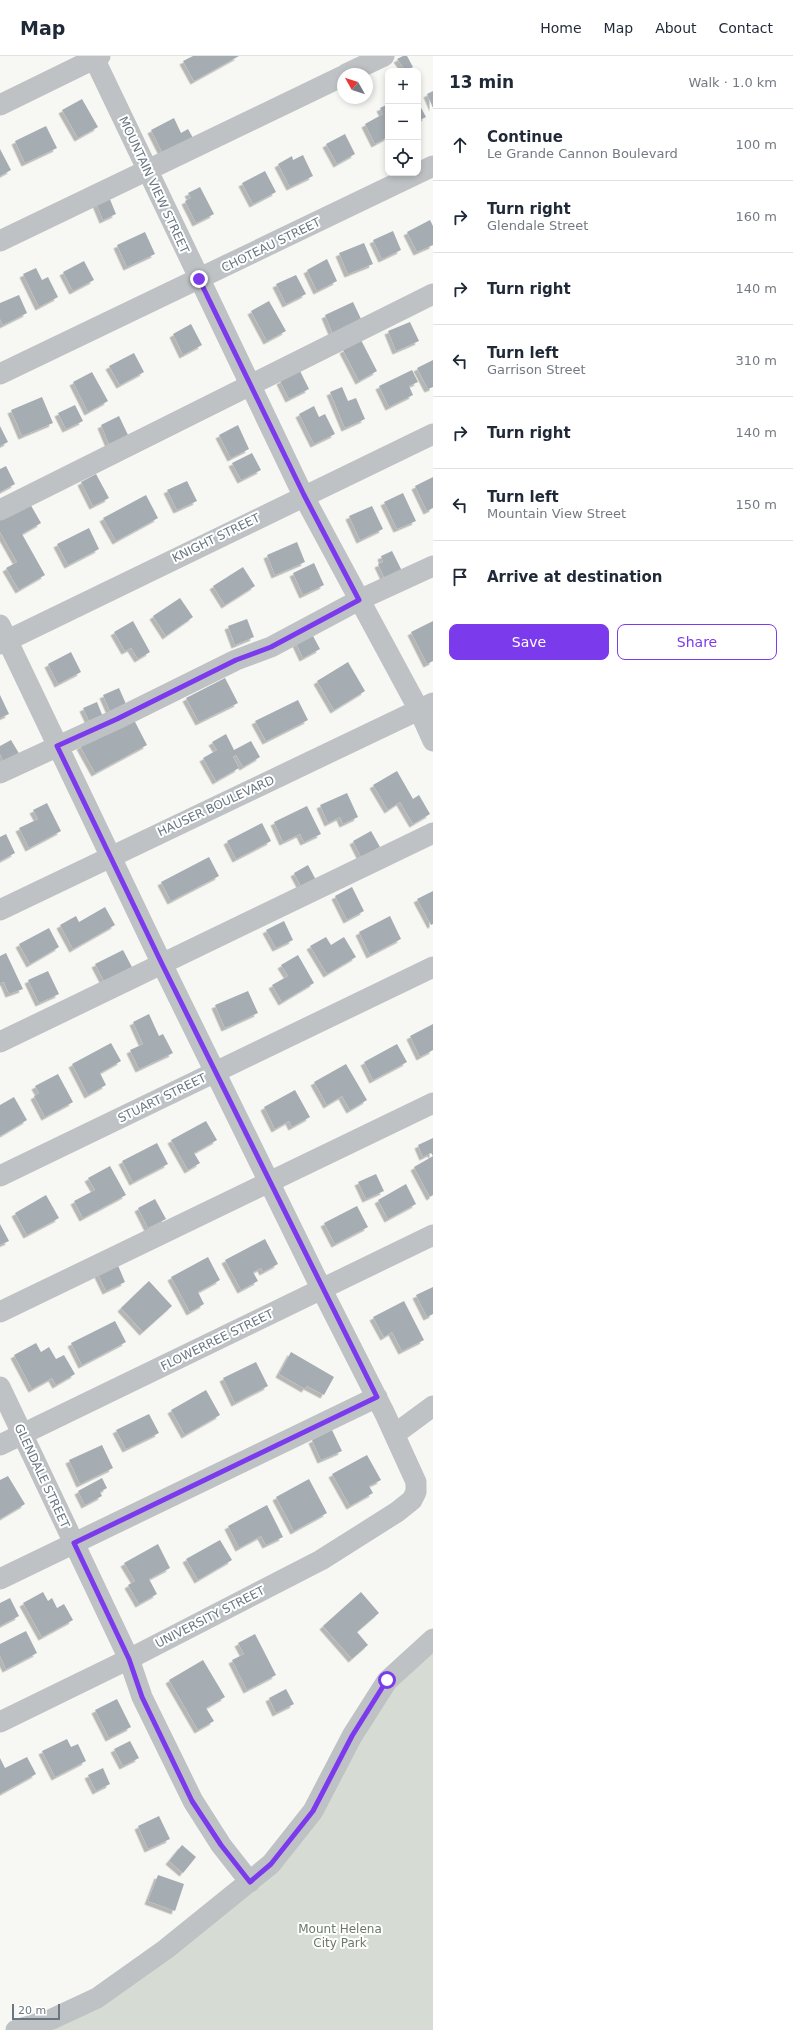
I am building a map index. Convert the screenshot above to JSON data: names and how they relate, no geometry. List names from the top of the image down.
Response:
{
  "streets": {
    "street": [
      "MOUNTAIN VIEW STREET",
      "CHOTEAU STREET",
      "KNIGHT STREET",
      "HAUSER BOULEVARD",
      "STUART STREET",
      "FLOWERREE STREET",
      "GLENDALE STREET",
      "UNIVERSITY STREET"
    ]
  },
  "crossings": [
    ["MOUNTAIN VIEW STREET", "CHOTEAU STREET"],
    ["MOUNTAIN VIEW STREET", "KNIGHT STREET"],
    ["MOUNTAIN VIEW STREET", "HAUSER BOULEVARD"],
    ["FLOWERREE STREET", "GLENDALE STREET"],
    ["GLENDALE STREET", "UNIVERSITY STREET"]
  ],
  "parks": ["Mount Helena City Park"],
  "scale_bar": "20 m",
  "north": "top left",
  "page": {
    "header": "Map",
    "nav": [
      "Home",
      "Map",
      "About",
      "Contact"
    ],
    "heading": ["13 min", "Walk · 1.0 km"],
    "map_buttons": ["+", "−"],
    "list": [
      ["Continue", "Le Grande Cannon Boulevard", "100 m"],
      ["Turn right", "Glendale Street", "160 m"],
      ["Turn right", "140 m"],
      ["Turn left", "Garrison Street", "310 m"],
      ["Turn right", "140 m"],
      ["Turn left", "Mountain View Street", "150 m"],
      "Arrive at destination"
    ],
    "buttons": ["Save", "Share"],
    "scale": "20 m"
  }
}
